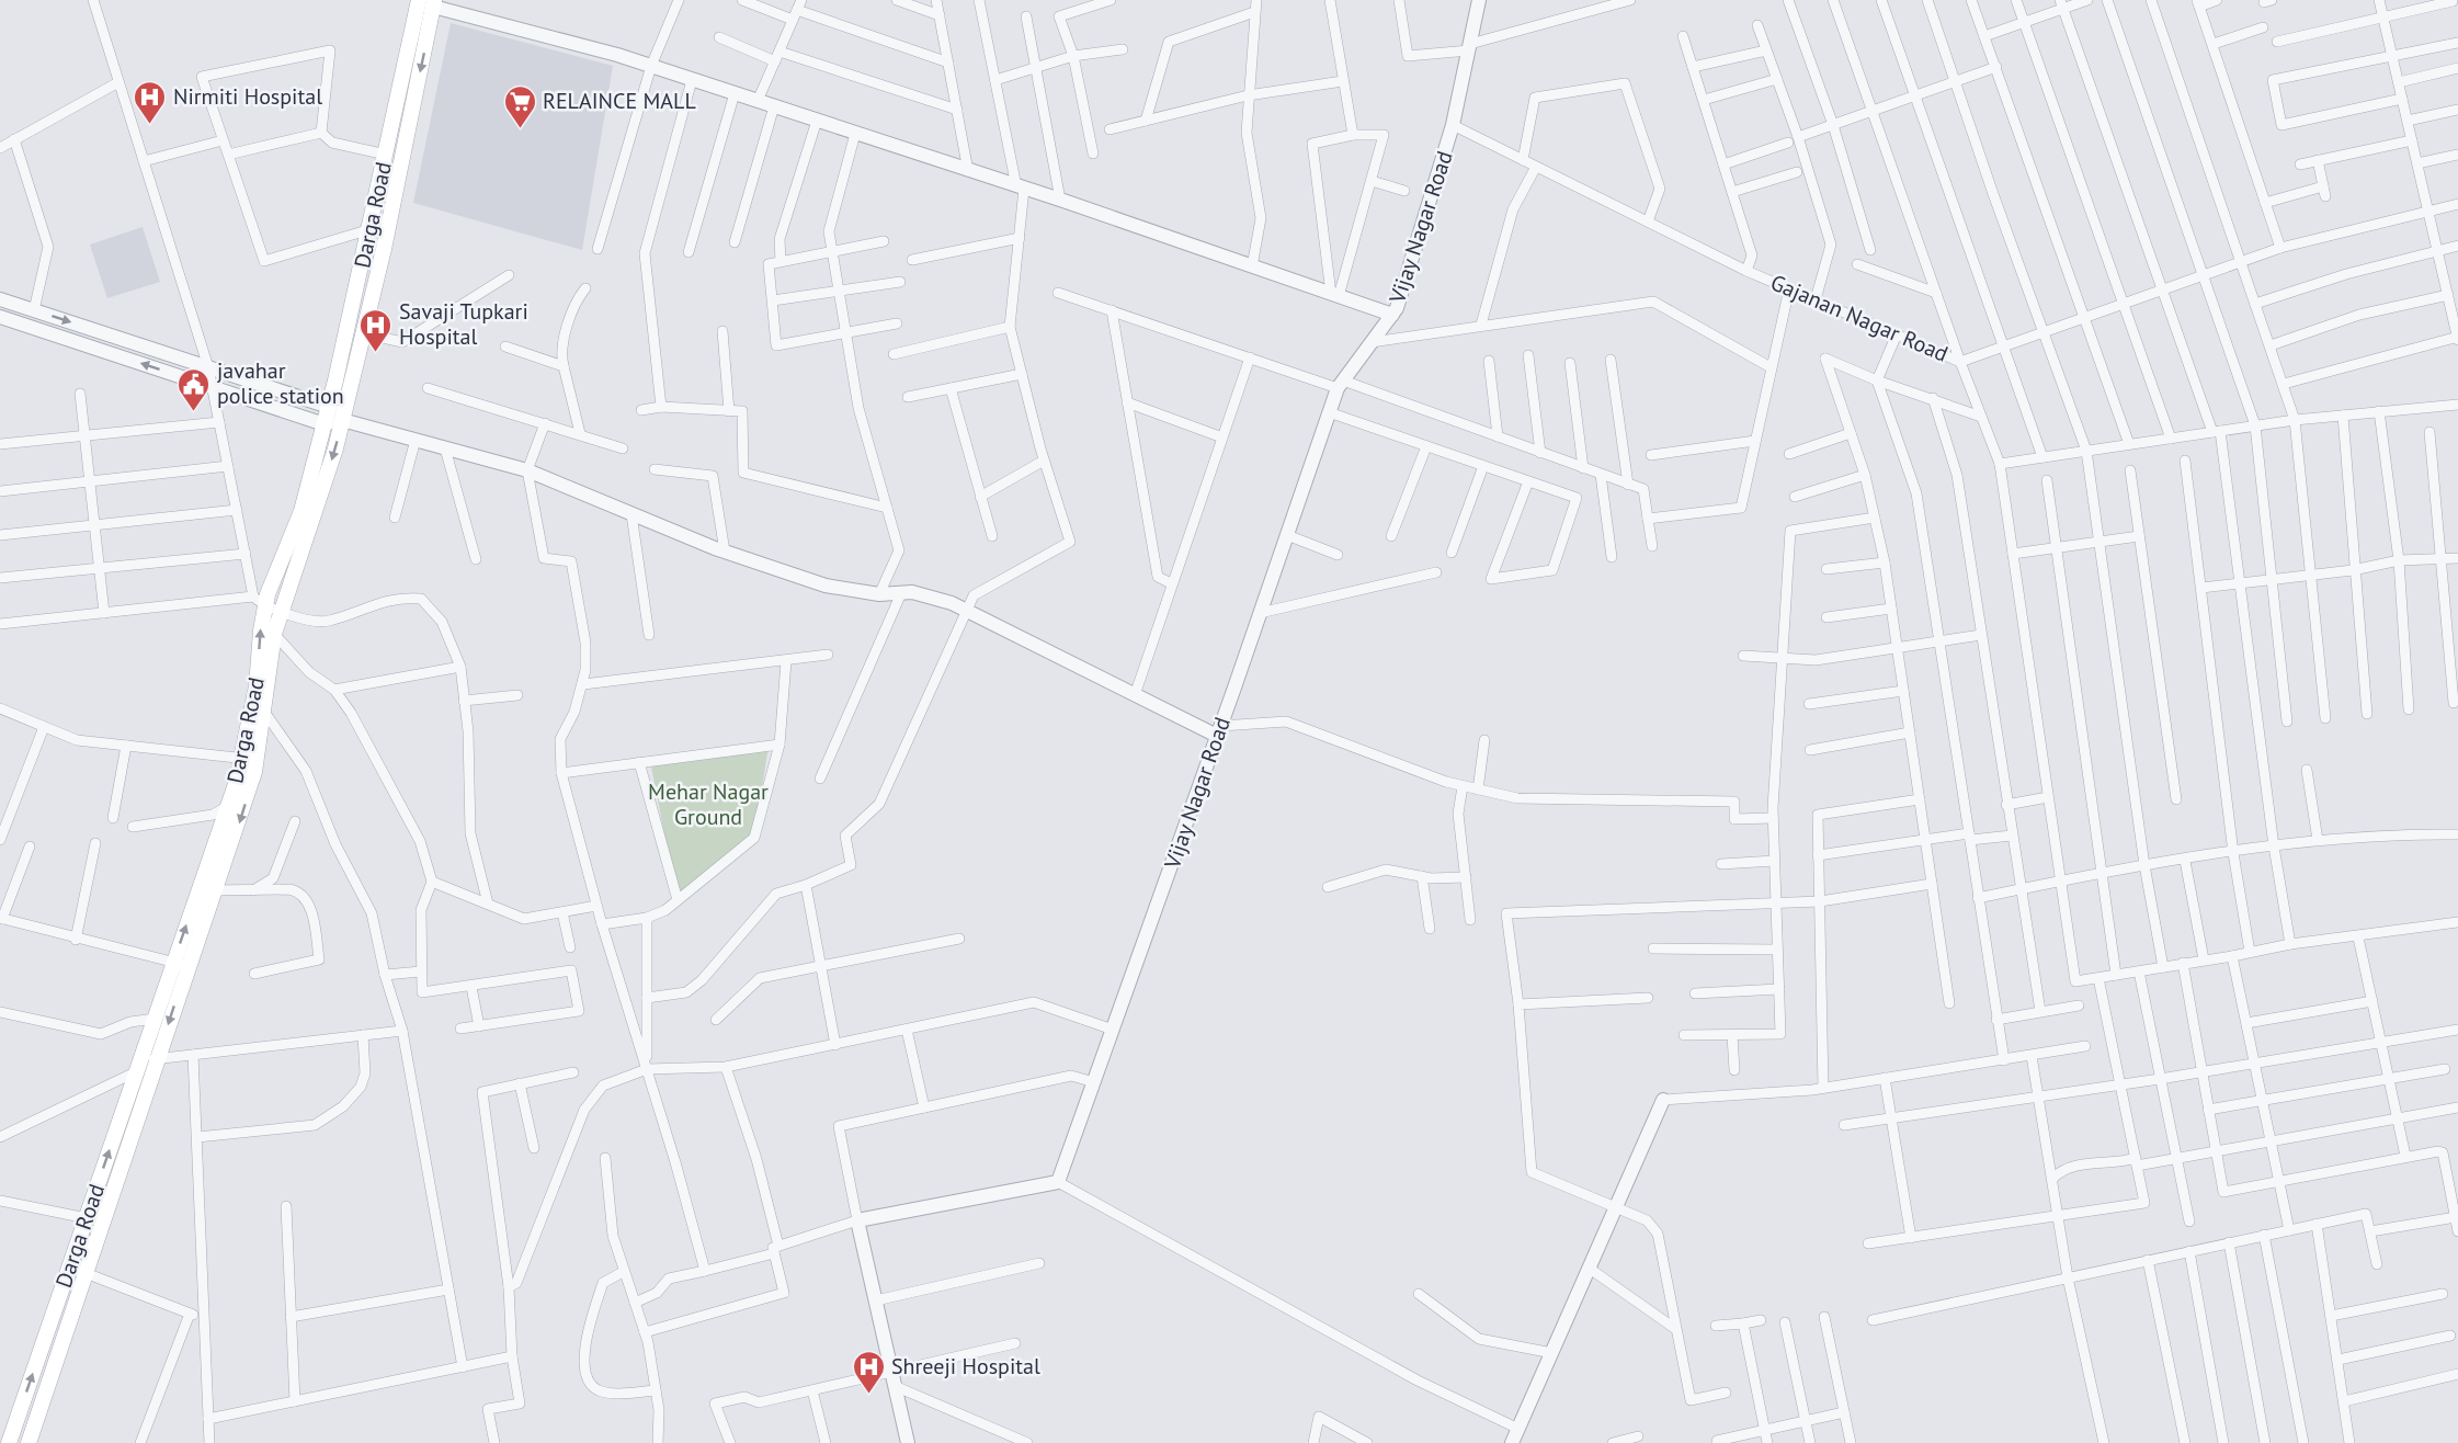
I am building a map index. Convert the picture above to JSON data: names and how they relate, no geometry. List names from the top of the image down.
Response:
{
  "streets": {
    "main road": ["Darga Road"],
    "street": ["Vijay Nagar Road", "Gajanan Nagar Road"]
  },
  "crossings": [
    ["Vijay Nagar Road", "Gajanan Nagar Road"]
  ],
  "parks": ["Mehar Nagar Ground"],
  "places": {
    "hospital": ["Nirmiti Hospital", "Savaji Tupkari Hospital", "Shreeji Hospital"],
    "supermarket": ["RELAINCE MALL"],
    "public building": ["javahar police station"]
  }
}
